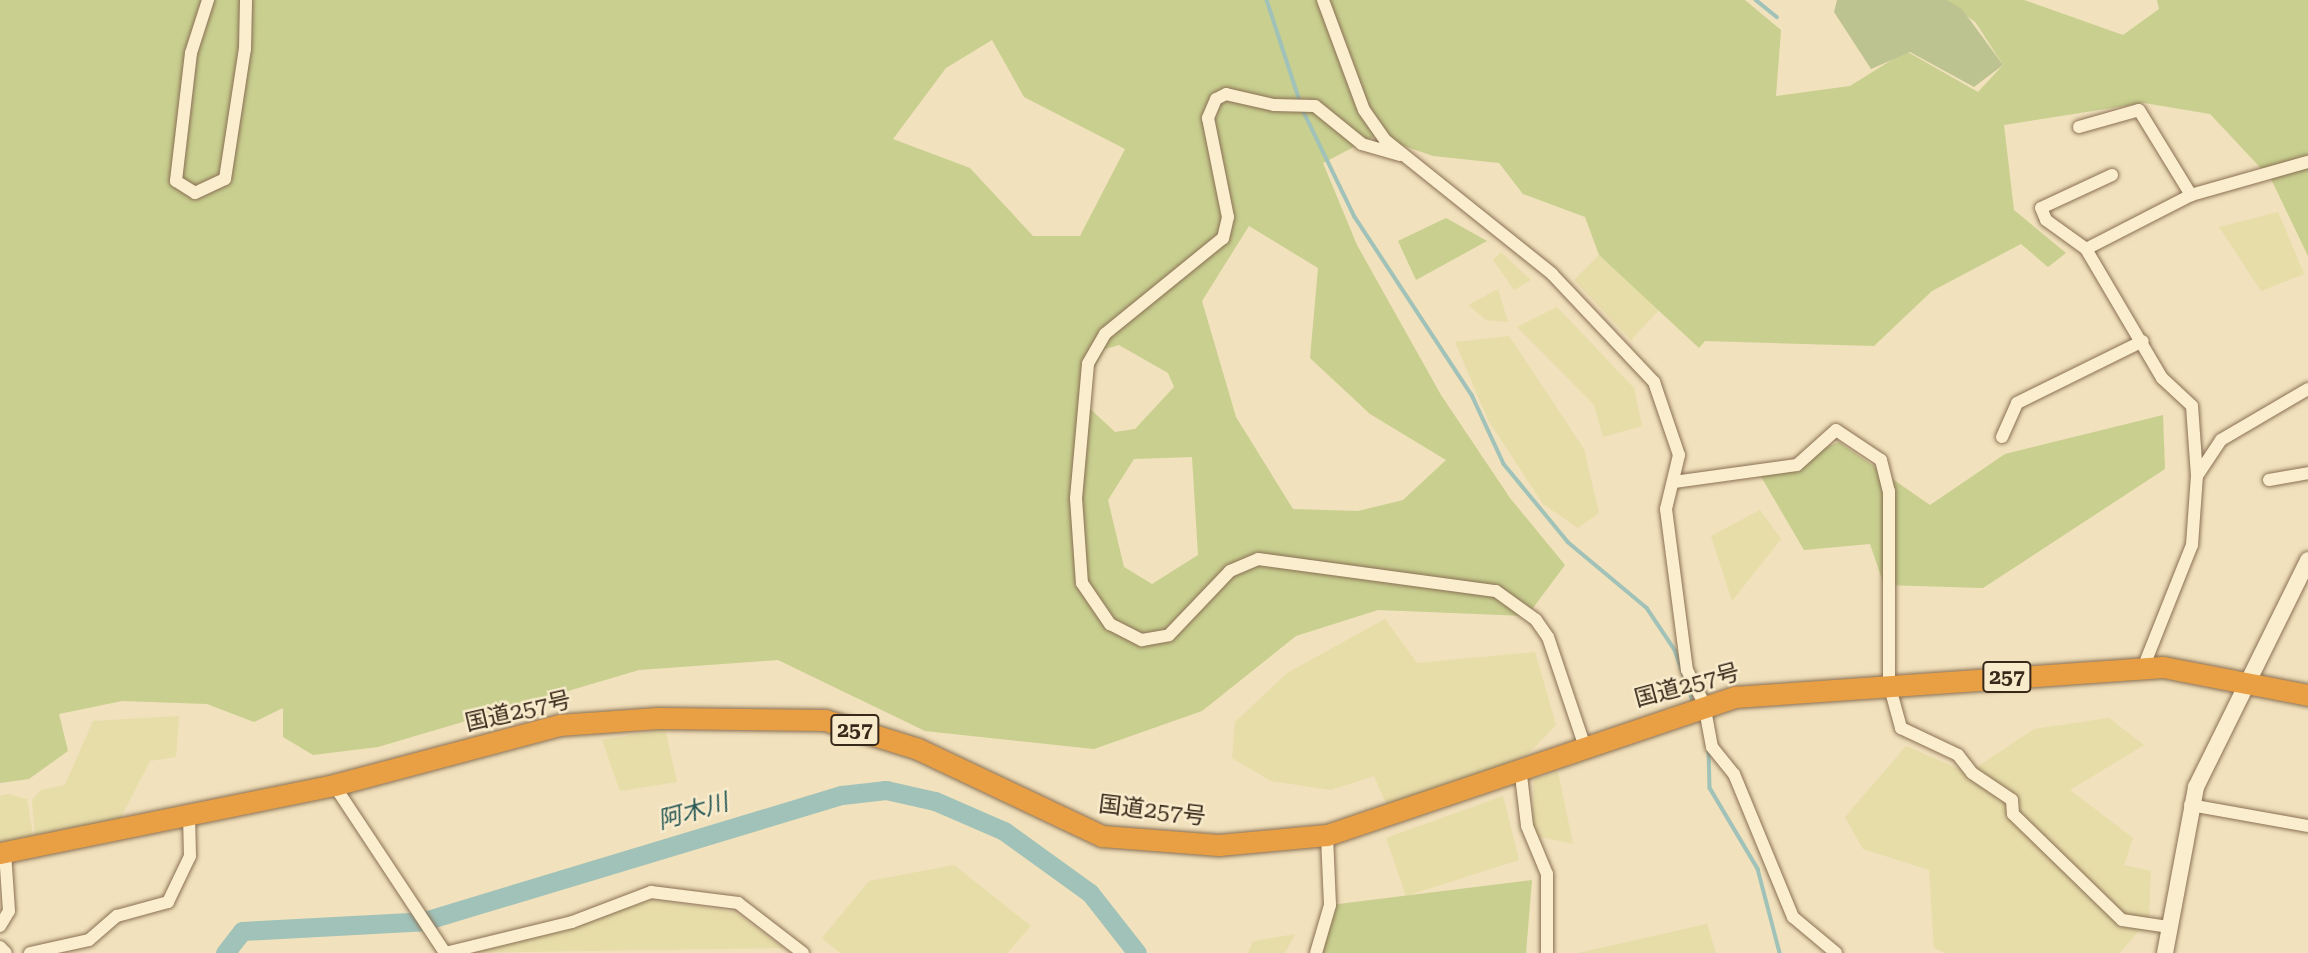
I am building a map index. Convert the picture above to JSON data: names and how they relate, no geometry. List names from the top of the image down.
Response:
{
  "streets": {
    "highway": ["257", "国道257号"]
  },
  "water": ["阿木川"]
}
